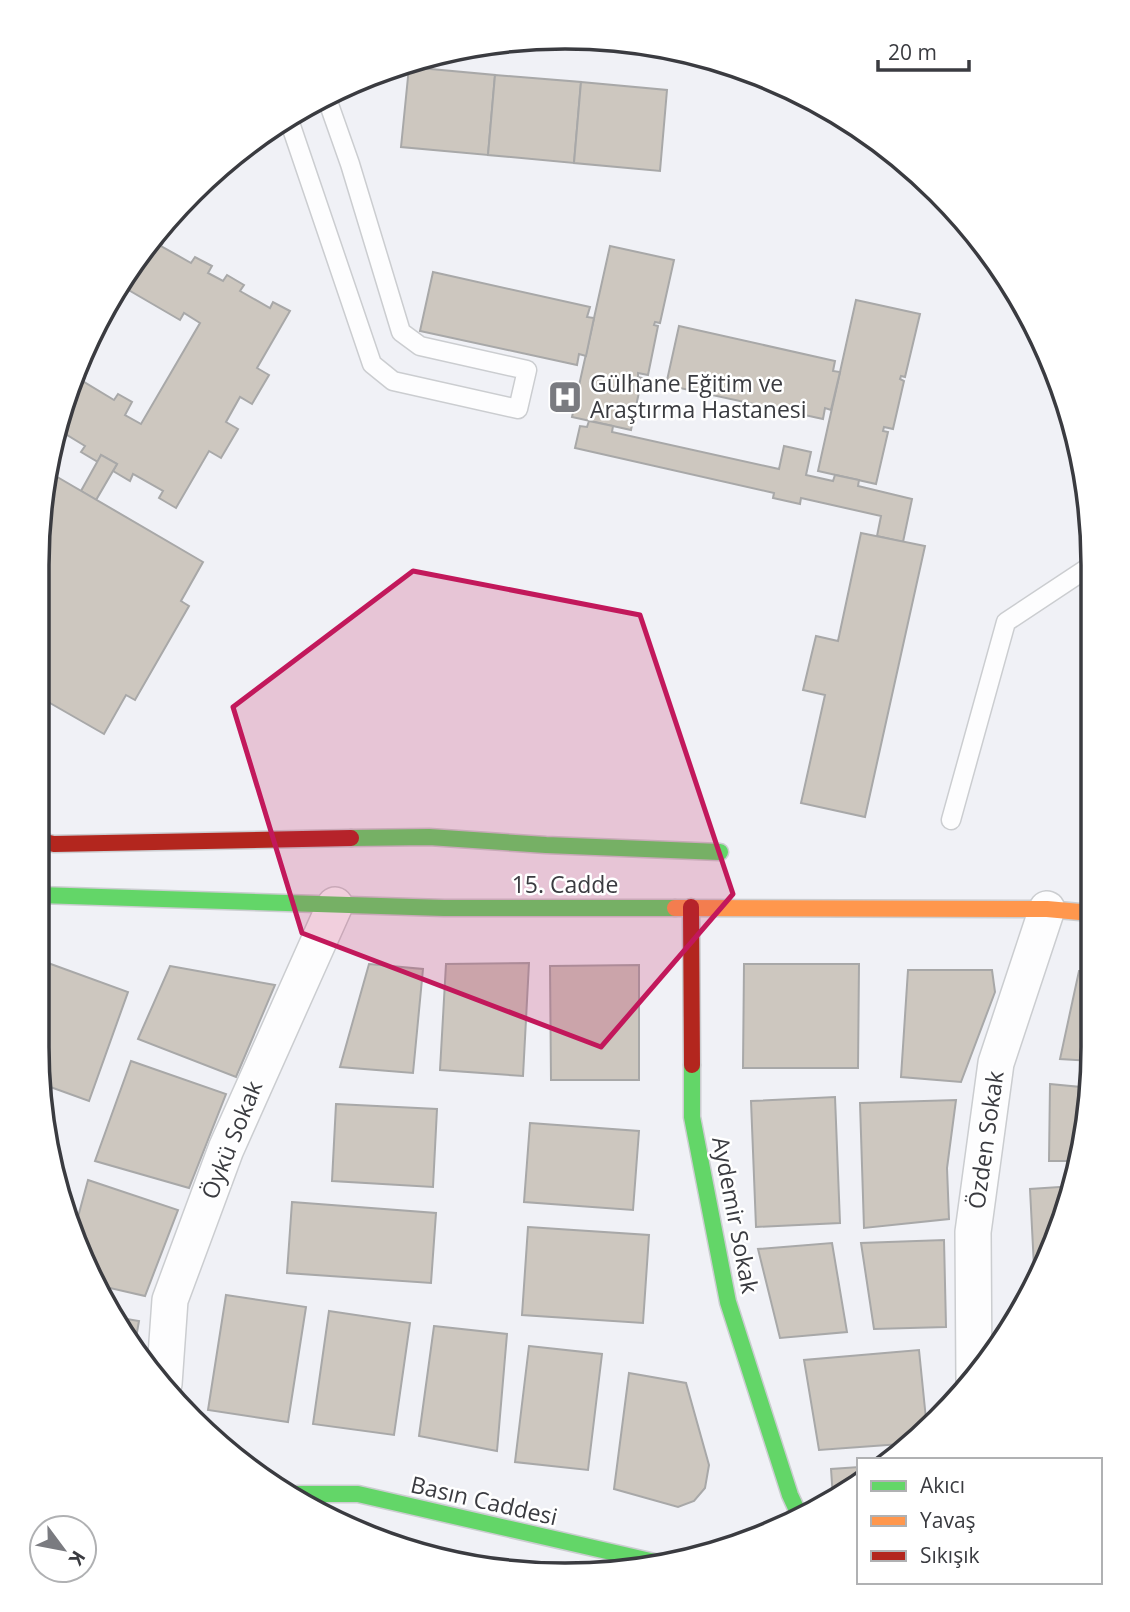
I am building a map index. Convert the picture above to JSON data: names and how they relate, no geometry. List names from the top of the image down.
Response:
{
  "streets": {
    "street": [
      "15. Cadde",
      "Öykü Sokak",
      "Özden Sokak",
      "Aydemir Sokak",
      "Basın Caddesi"
    ]
  },
  "crossings": [
    ["15. Cadde", "Öykü Sokak"],
    ["15. Cadde", "Özden Sokak"],
    ["15. Cadde", "Aydemir Sokak"]
  ],
  "places": {
    "hospital": ["Gülhane Eğitim ve Araştırma Hastanesi"]
  },
  "legend": ["Akıcı", "Yavaş", "Sıkışık"],
  "scale_bar": "20 m",
  "north": "bottom right"
}
